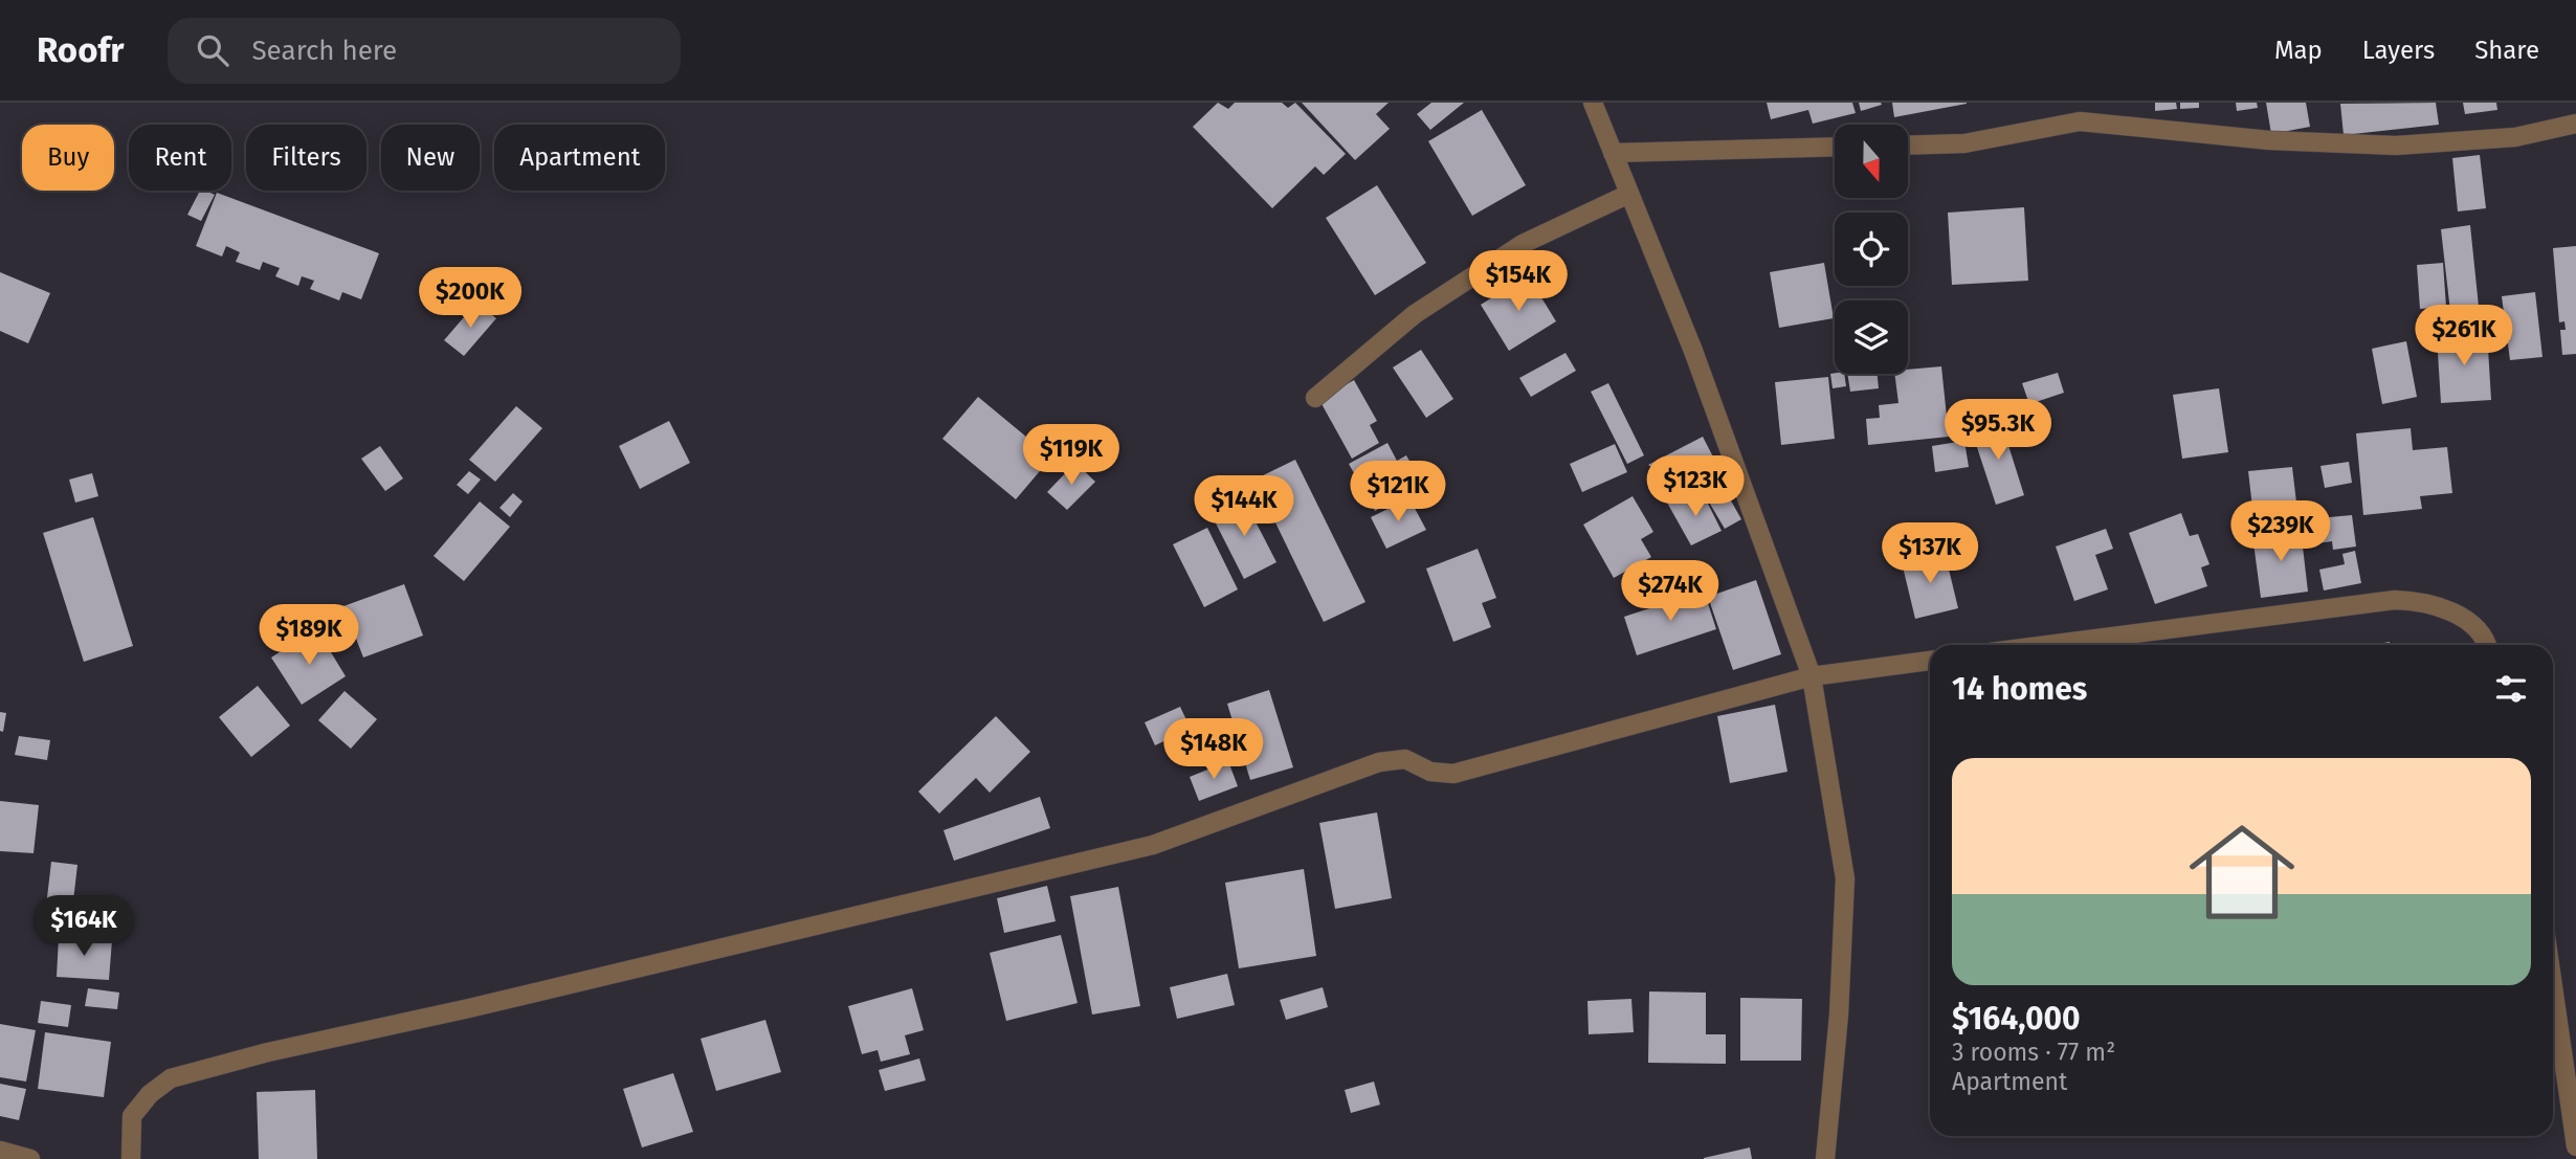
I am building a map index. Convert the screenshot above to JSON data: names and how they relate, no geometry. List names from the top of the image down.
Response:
{
  "north": "bottom",
  "page": {
    "header": "Roofr",
    "search": "Search here",
    "nav": ["Map", "Layers", "Share"],
    "chip": [
      "Buy",
      "Rent",
      "Filters",
      "New",
      "Apartment"
    ],
    "price": [
      "$154K",
      "$200K",
      "$261K",
      "$95.3K",
      "$119K",
      "$123K",
      "$121K",
      "$144K",
      "$239K",
      "$137K",
      "$274K",
      "$189K",
      "$148K",
      "$164K"
    ],
    "heading": "14 homes",
    "list": [
      {
        "name": "$164,000",
        "note": "3 rooms · 77 m² · Apartment"
      }
    ]
  }
}
